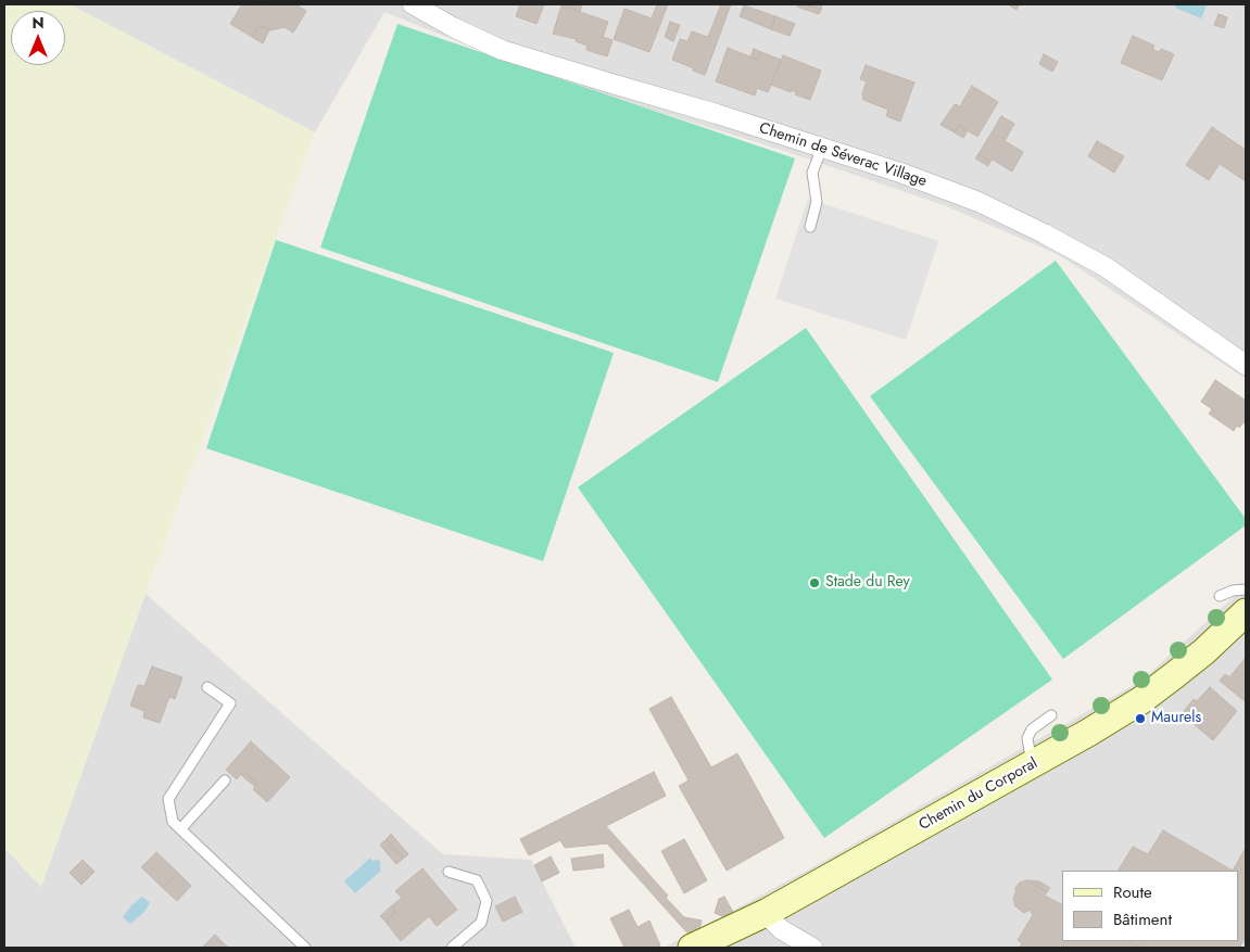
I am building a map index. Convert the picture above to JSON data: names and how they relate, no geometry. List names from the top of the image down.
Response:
{
  "streets": {
    "street": ["Chemin de Séverac Village", "Chemin du Corporal"]
  },
  "places": ["Stade du Rey", "Maurels"],
  "legend": ["Route", "Bâtiment"],
  "north": "top"
}
